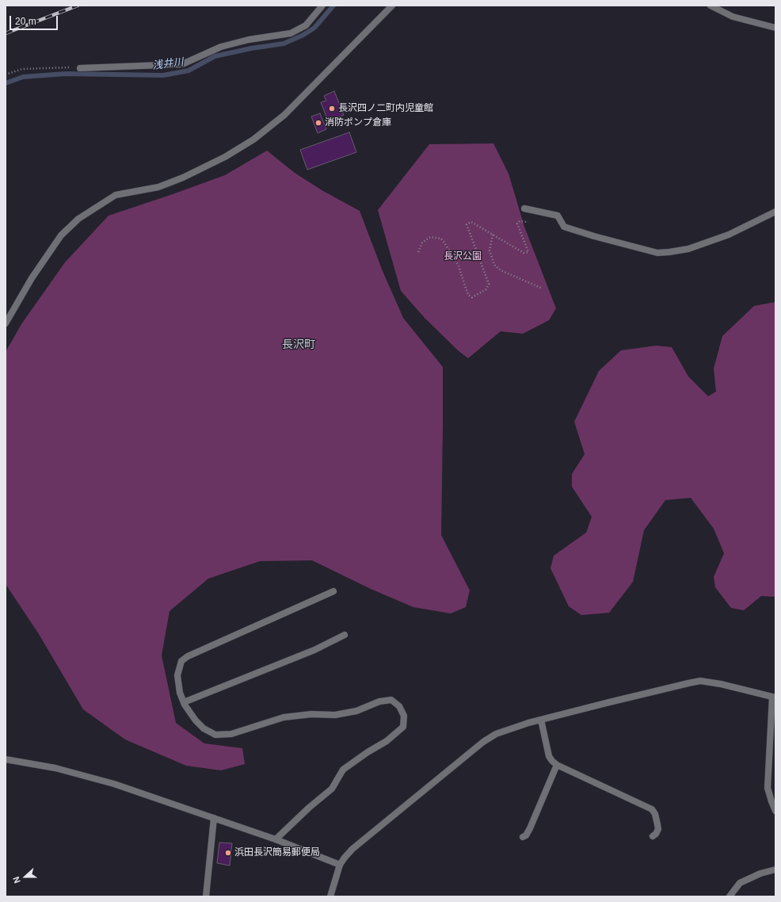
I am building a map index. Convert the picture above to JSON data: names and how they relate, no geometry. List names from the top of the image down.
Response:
{
  "districts": ["長沢町"],
  "water": ["浅井川"],
  "parks": ["長沢公園"],
  "places": ["長沢四ノ二町内児童館", "消防ポンプ倉庫", "浜田長沢簡易郵便局"],
  "scale_bar": "20 m",
  "north": "left"
}
